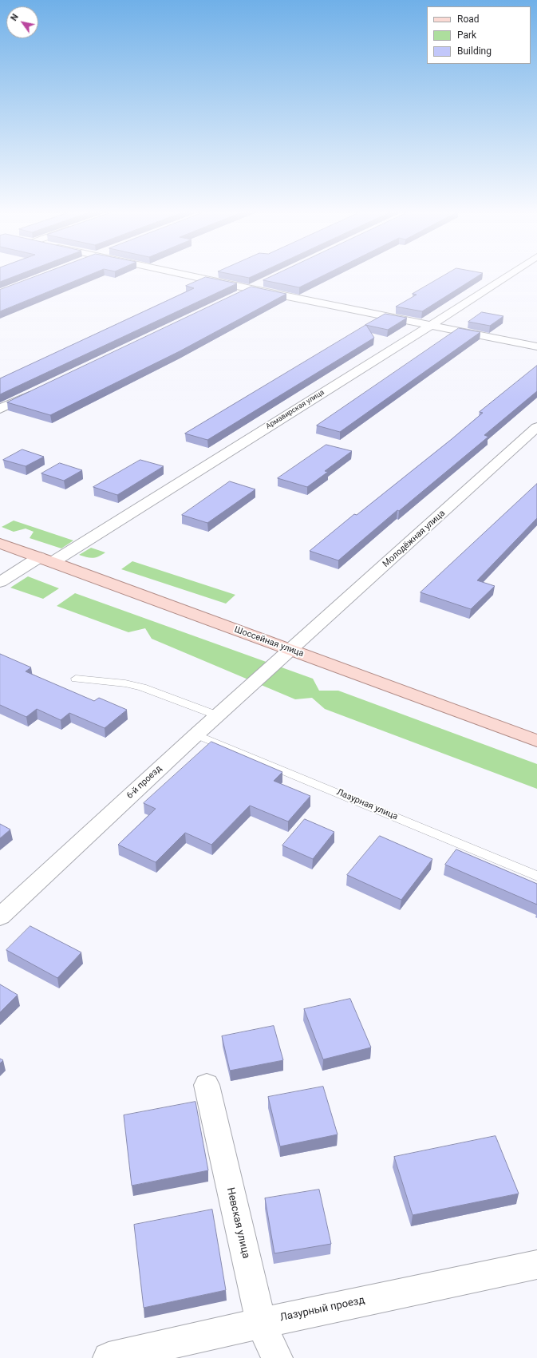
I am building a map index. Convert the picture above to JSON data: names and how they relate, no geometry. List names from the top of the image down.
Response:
{
  "streets": {
    "main road": ["Шоссейная улица"],
    "street": [
      "Армавирская улица",
      "Молодёжная улица",
      "6-й проезд",
      "Невская улица",
      "Лазурный проезд"
    ],
    "lane": ["Лазурная улица"]
  },
  "crossings": [
    ["Армавирская улица", "Шоссейная улица"],
    ["Молодёжная улица", "Шоссейная улица"],
    ["Молодёжная улица", "6-й проезд"],
    ["Шоссейная улица", "6-й проезд"],
    ["6-й проезд", "Лазурная улица"],
    ["Невская улица", "Лазурный проезд"]
  ],
  "legend": ["Road", "Park", "Building"],
  "north": "top left"
}
